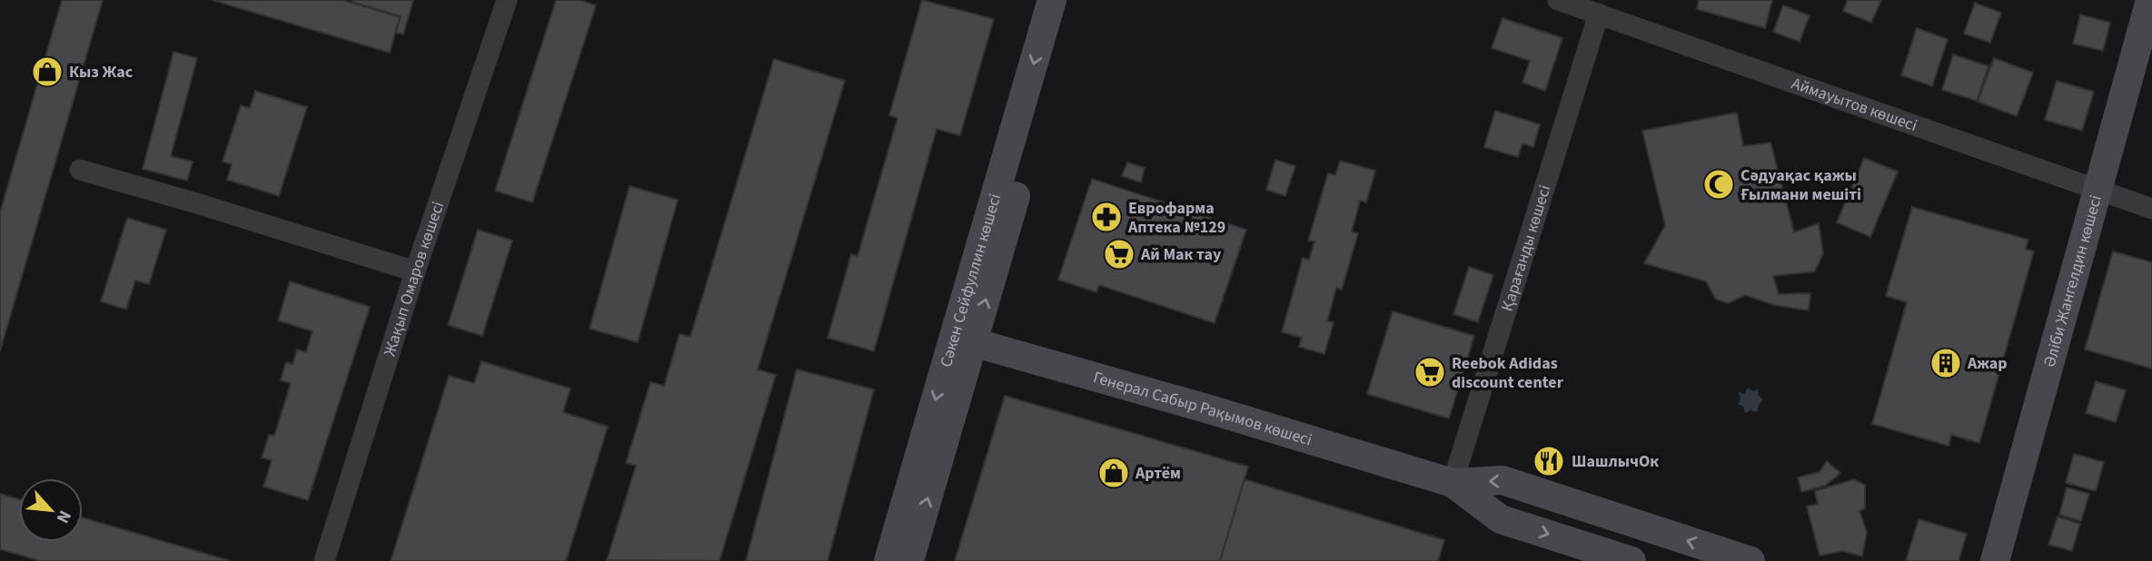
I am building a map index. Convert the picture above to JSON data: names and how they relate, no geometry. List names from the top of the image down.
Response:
{
  "streets": {
    "street": [
      "Аймауытов көшесі",
      "Қарағанды көшесі",
      "Жақып Омаров көшесі",
      "Сәкен Сейфуллин көшесі",
      "Әліби Жангелдин көшесі",
      "Генерал Сабыр Рақымов көшесі"
    ]
  },
  "crossings": [
    ["Аймауытов көшесі", "Қарағанды көшесі"],
    ["Аймауытов көшесі", "Әліби Жангелдин көшесі"],
    ["Қарағанды көшесі", "Генерал Сабыр Рақымов көшесі"],
    ["Сәкен Сейфуллин көшесі", "Генерал Сабыр Рақымов көшесі"]
  ],
  "places": {
    "shop": ["Кыз Жас", "Артём"],
    "mosque": ["Сәдуақас қажы Ғылмани мешіті"],
    "pharmacy": ["Еврофарма Аптека №129"],
    "supermarket": ["Ай Мак тау", "Reebok Adidas discount center"],
    "building": ["Ажар"],
    "restaurant": ["ШашлычОк"]
  },
  "north": "bottom right"
}
